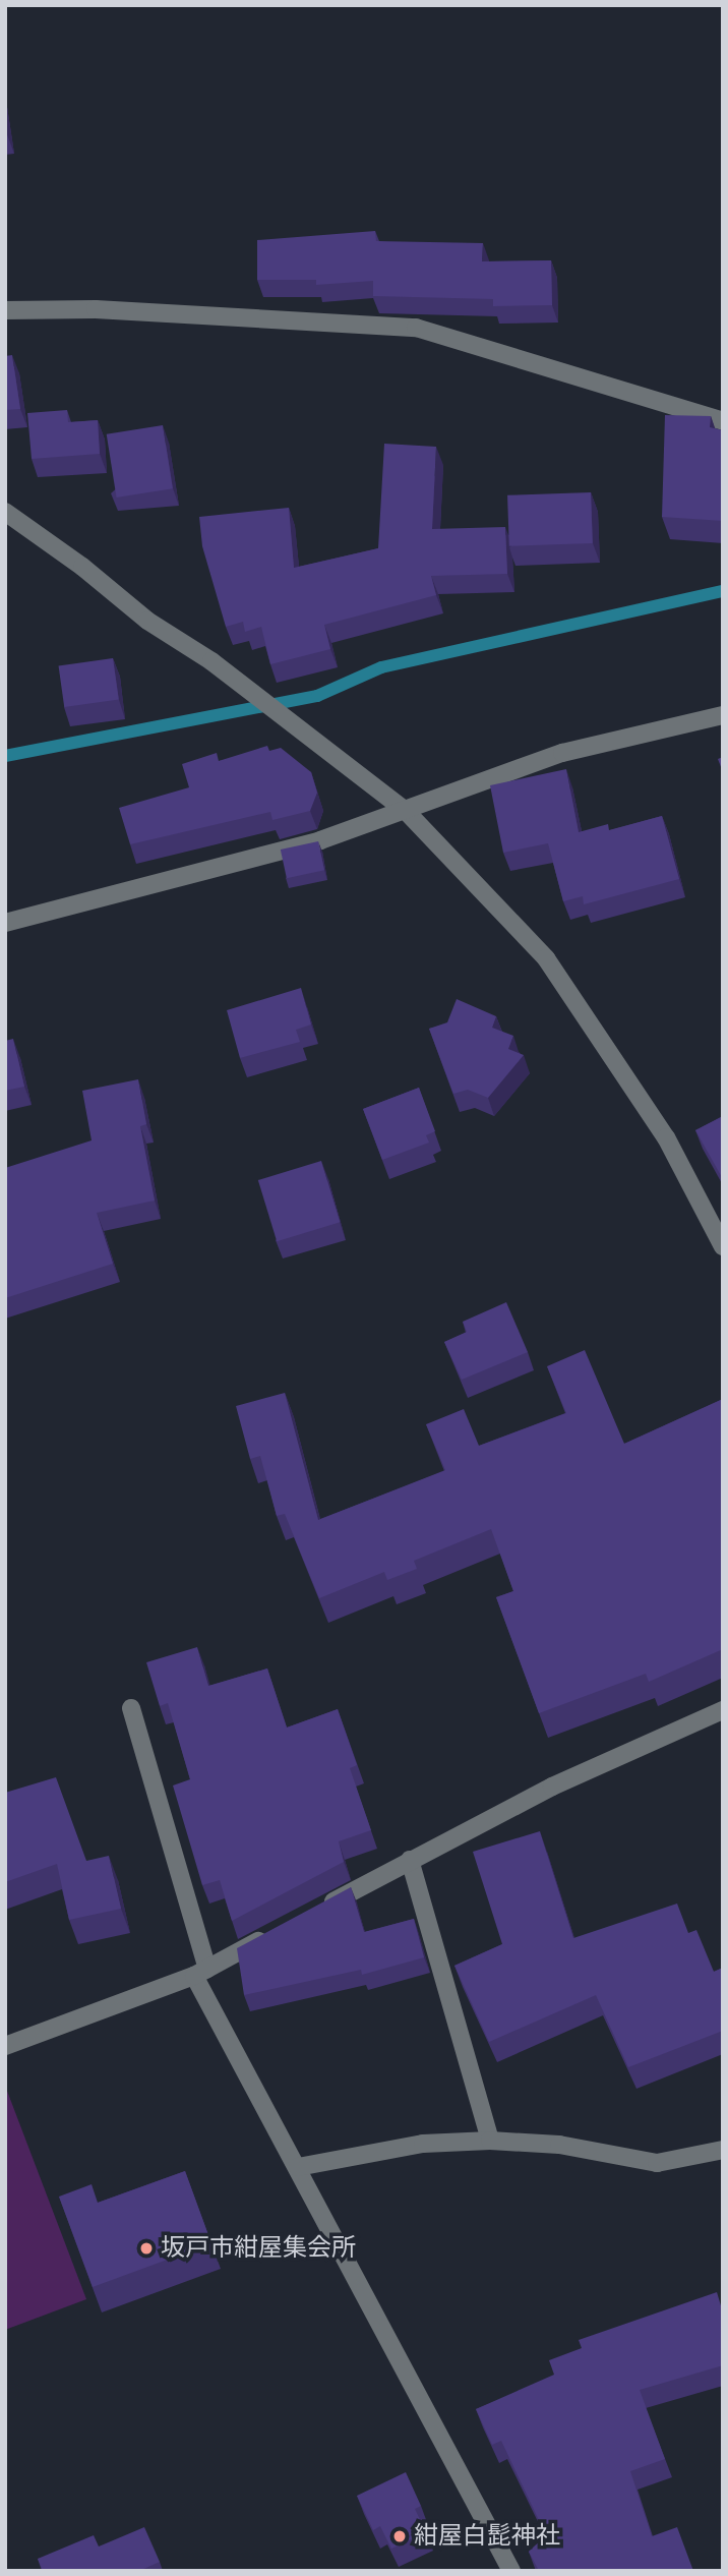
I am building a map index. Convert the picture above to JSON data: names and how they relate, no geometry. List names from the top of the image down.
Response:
{
  "places": ["坂戸市紺屋集会所", "紺屋白髭神社"]
}
